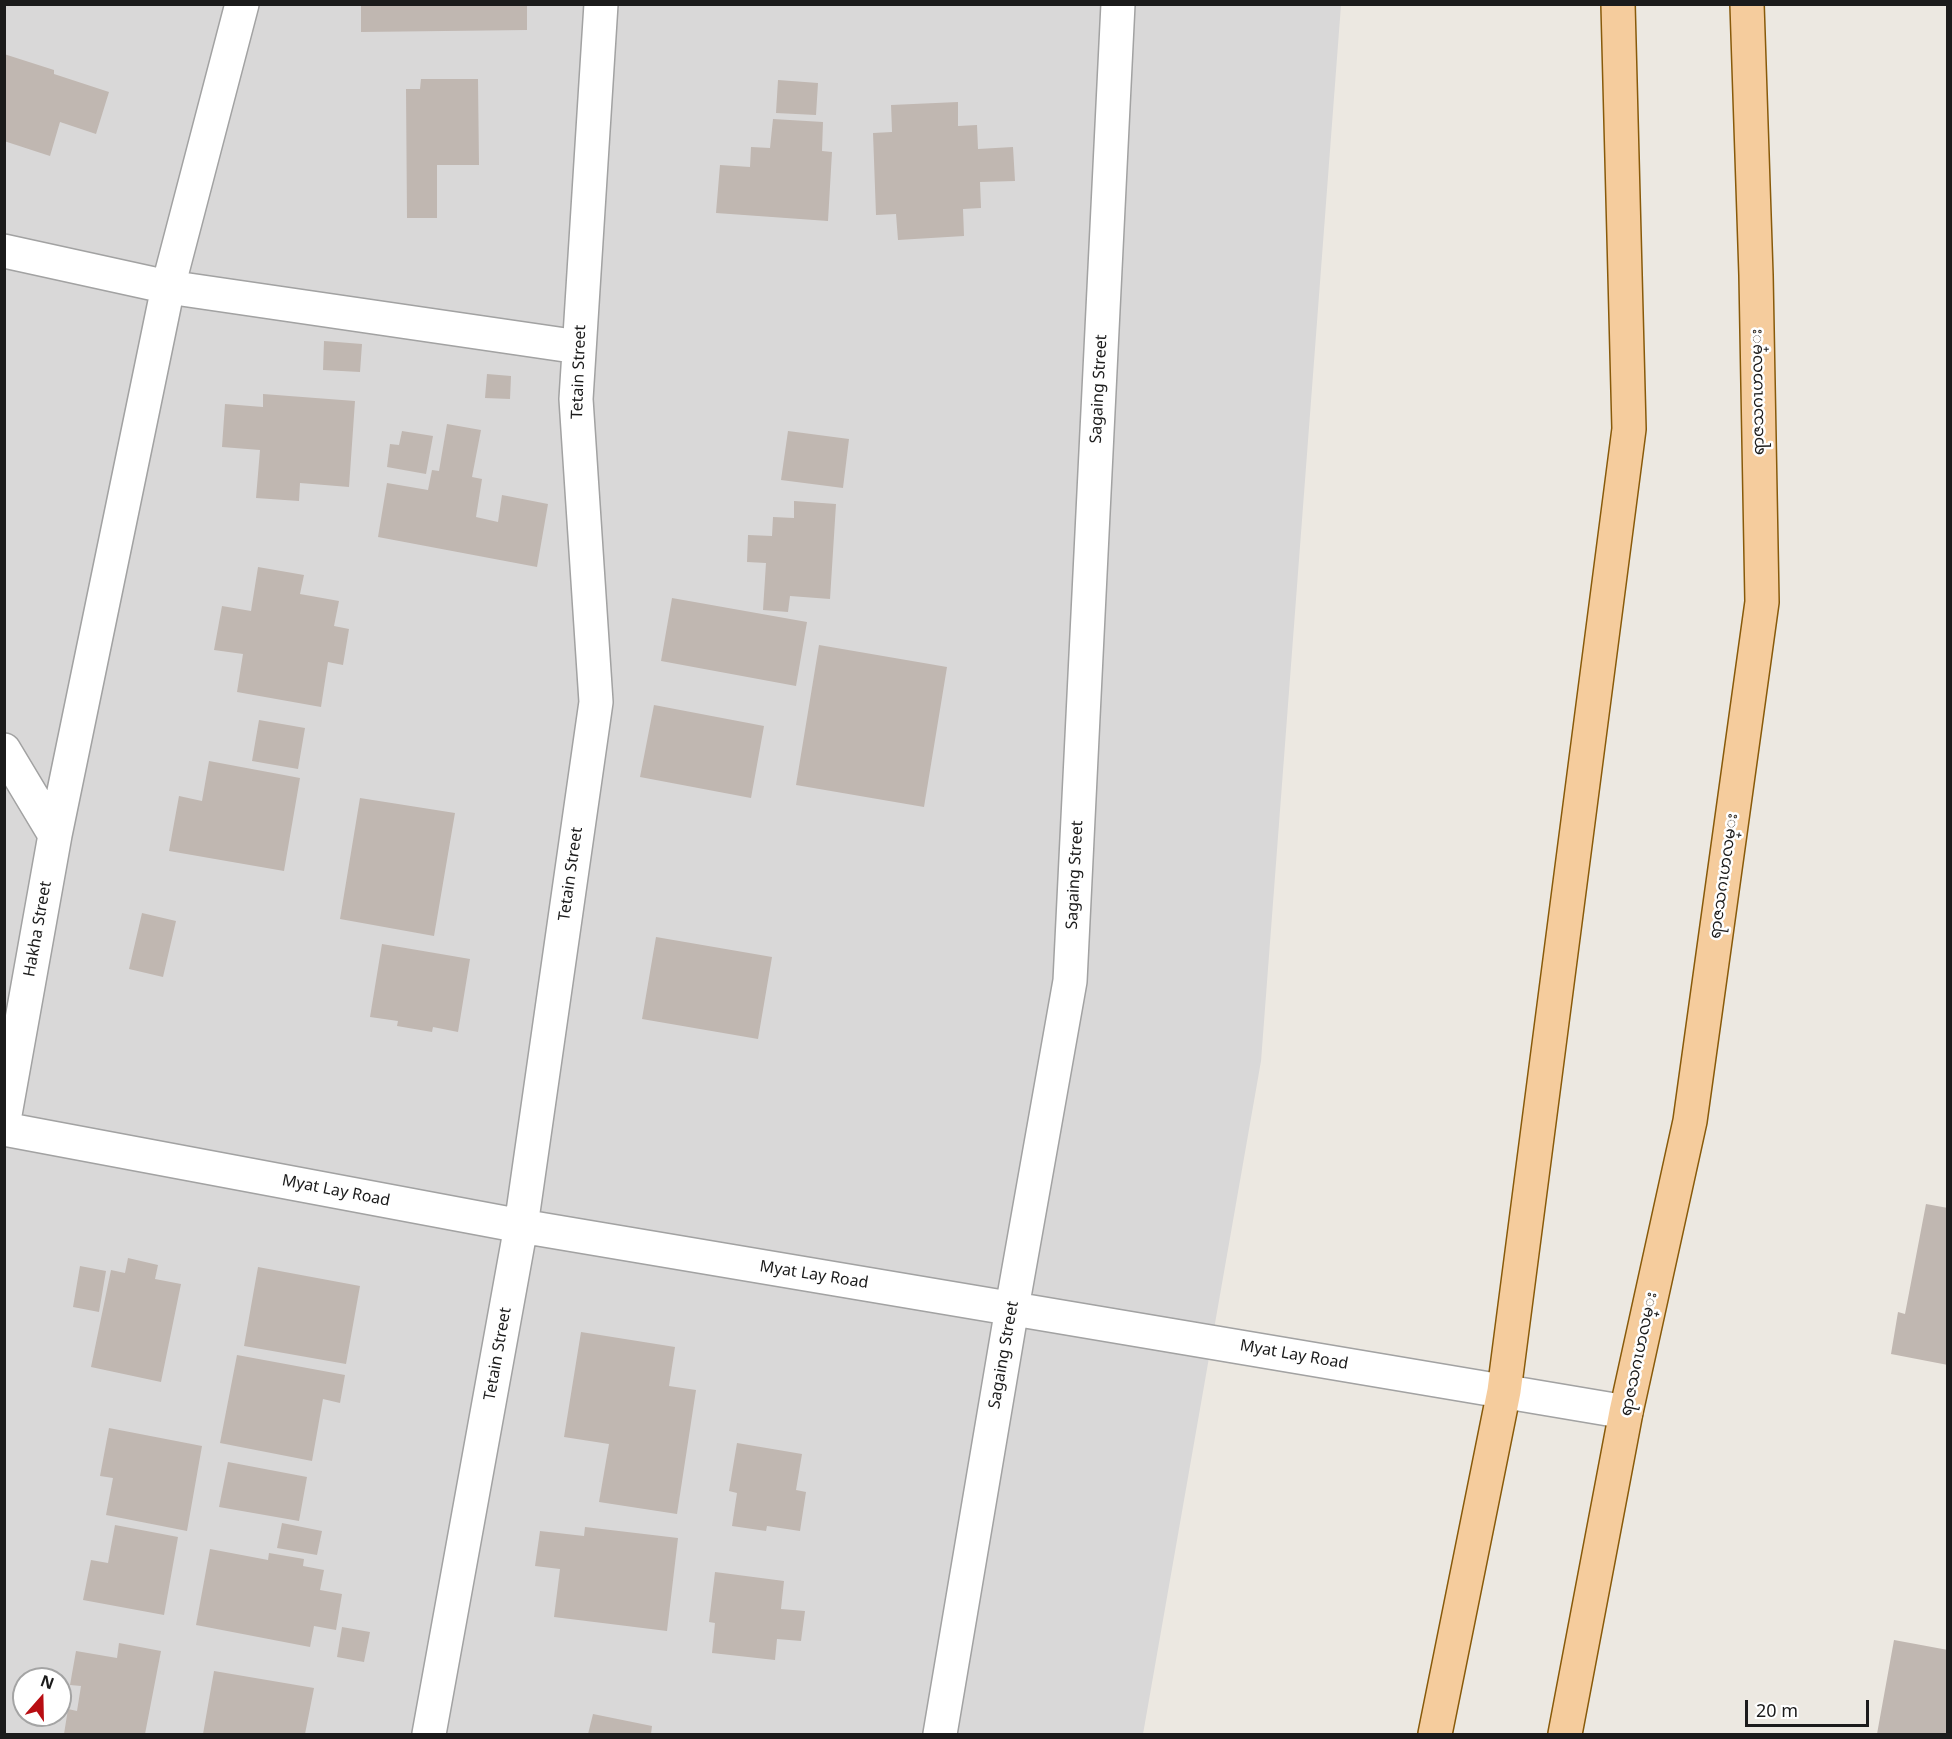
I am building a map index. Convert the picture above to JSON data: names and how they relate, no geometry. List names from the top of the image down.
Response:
{
  "streets": {
    "main road": ["ရာဇသဂၤဟလမ္း"],
    "street": [
      "Tetain Street",
      "Sagaing Street",
      "Hakha Street",
      "Myat Lay Road"
    ]
  },
  "crossings": [
    ["Tetain Street", "Myat Lay Road"],
    ["Sagaing Street", "Myat Lay Road"],
    ["ရာဇသဂၤဟလမ္း", "Myat Lay Road"]
  ],
  "scale_bar": "20 m",
  "north": "top"
}
